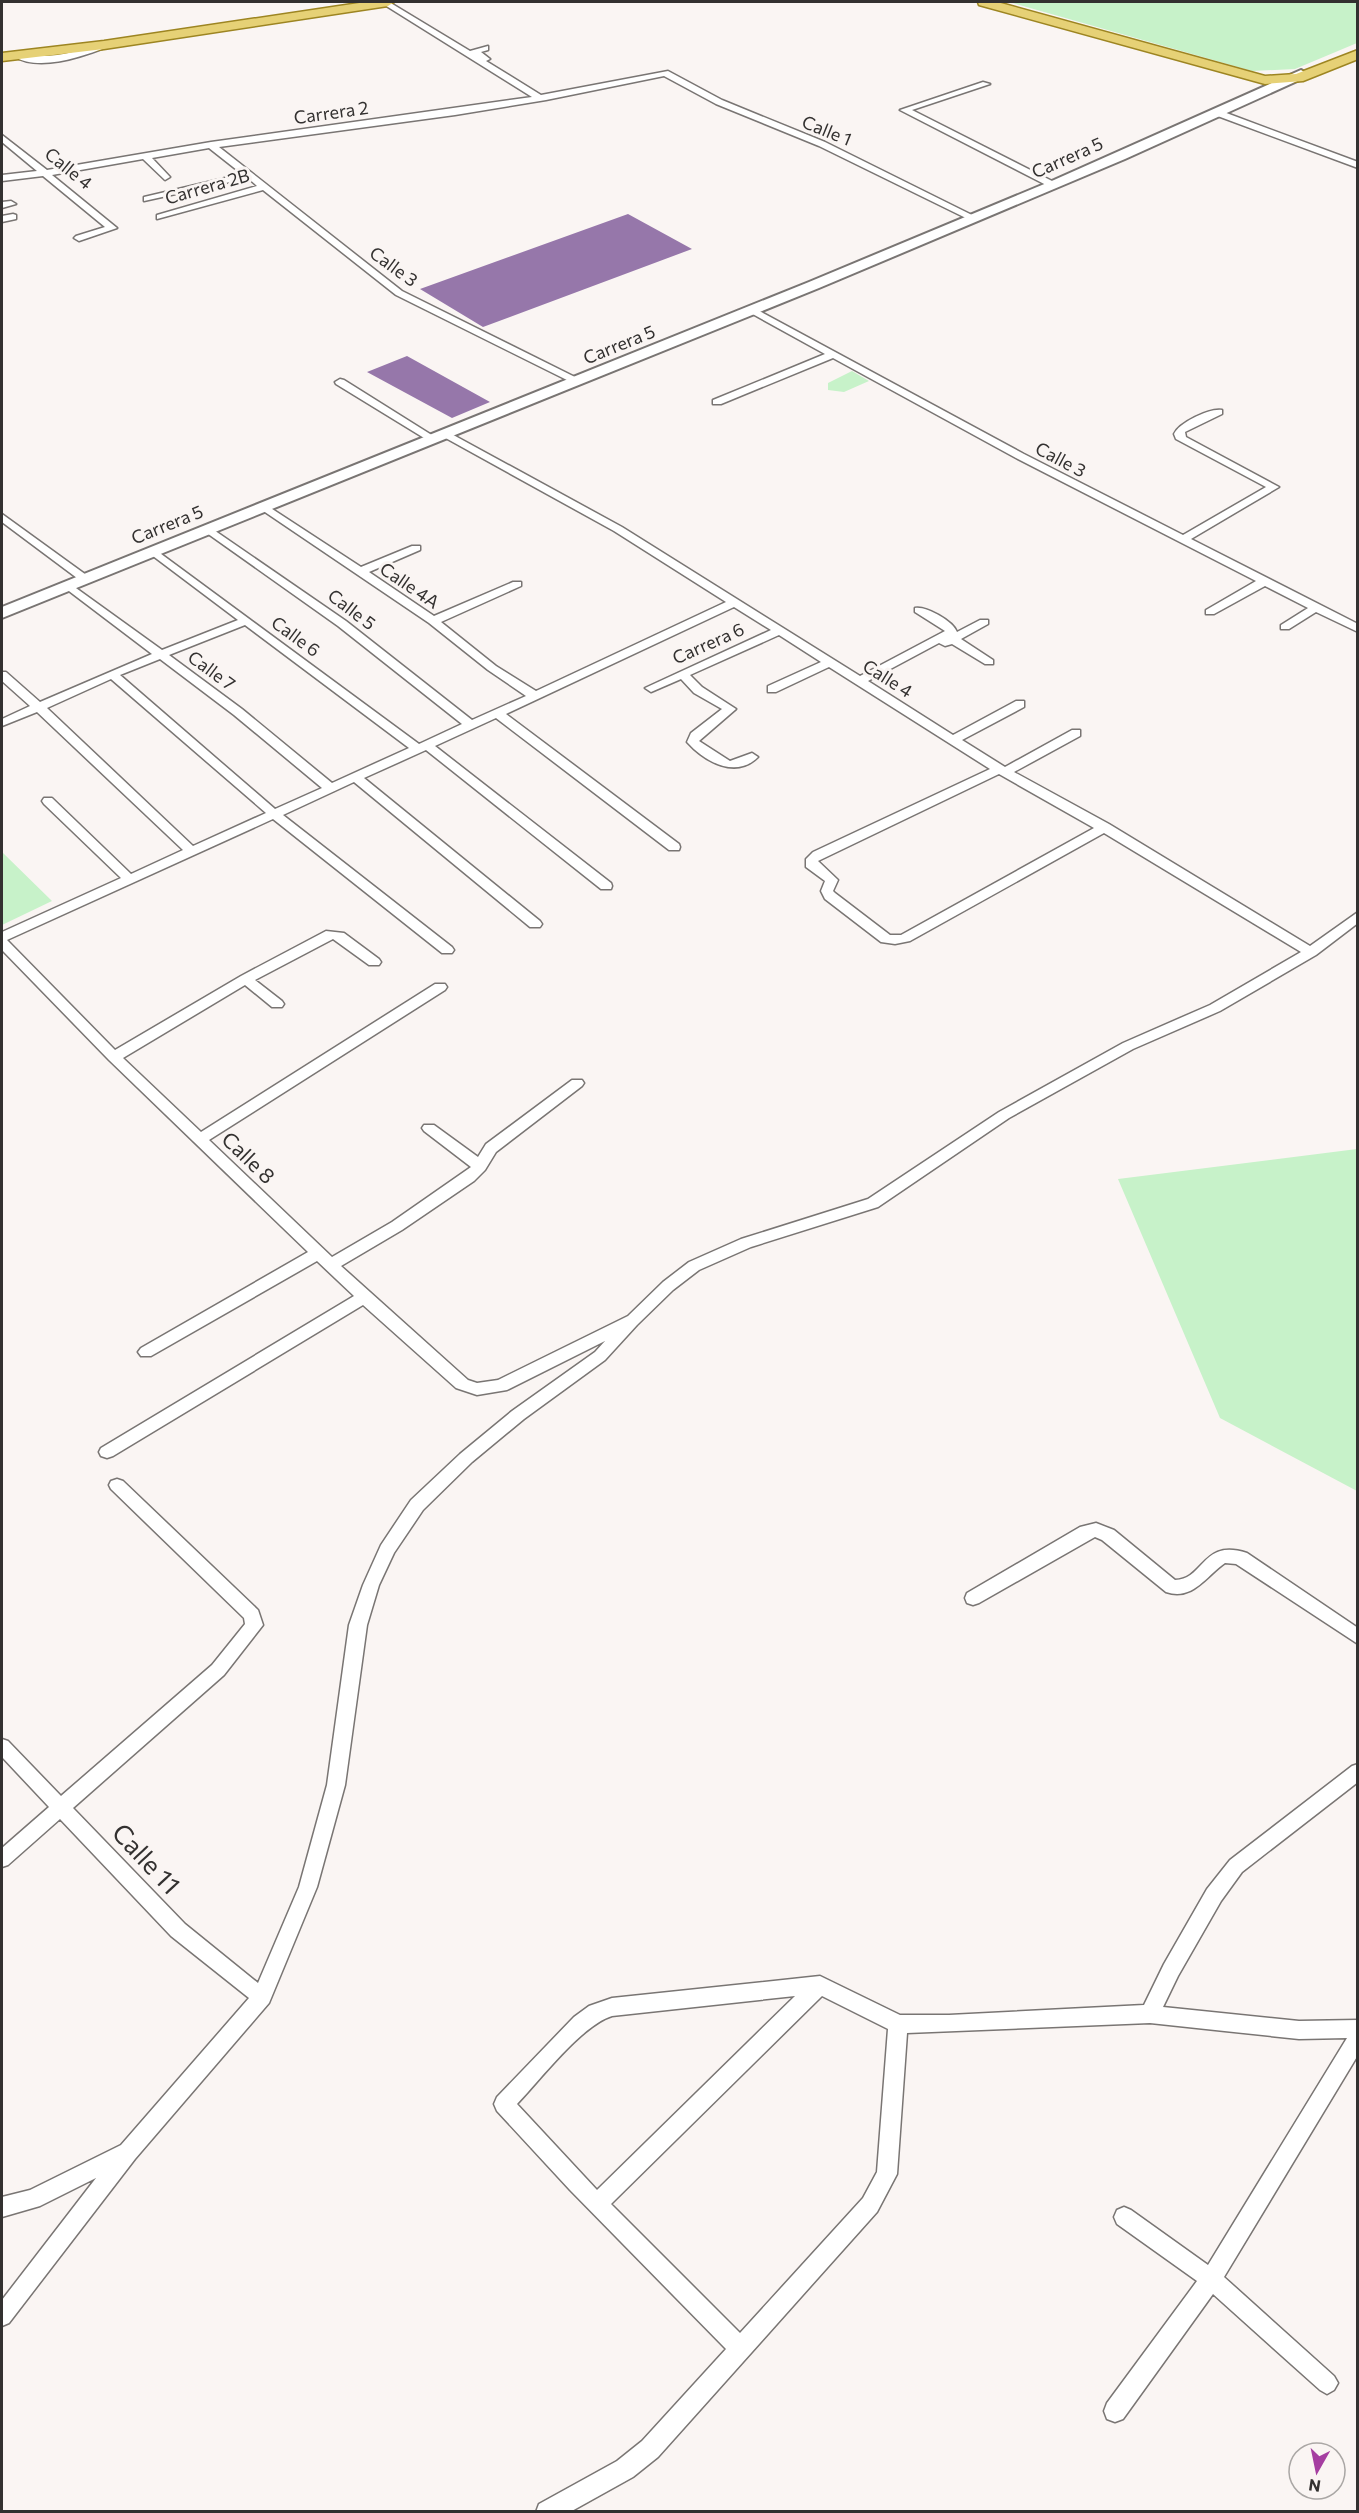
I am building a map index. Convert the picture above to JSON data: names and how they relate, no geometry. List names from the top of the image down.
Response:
{
  "streets": {
    "main road": ["Carrera 5"],
    "street": [
      "Carrera 2",
      "Calle 1",
      "Calle 4",
      "Carrera 2B",
      "Calle 3",
      "Calle 4A",
      "Calle 5",
      "Calle 6",
      "Carrera 6",
      "Calle 7",
      "Calle 8",
      "Calle 11"
    ]
  },
  "crossings": [
    ["Carrera 2", "Calle 1"],
    ["Carrera 2", "Calle 4"],
    ["Carrera 2", "Calle 3"],
    ["Calle 1", "Carrera 5"],
    ["Carrera 5", "Calle 4"],
    ["Carrera 5", "Calle 3"],
    ["Carrera 5", "Calle 4A"],
    ["Carrera 5", "Calle 5"],
    ["Carrera 5", "Calle 6"],
    ["Carrera 5", "Calle 7"],
    ["Calle 4", "Carrera 6"],
    ["Carrera 2B", "Calle 3"]
  ],
  "north": "bottom"
}
